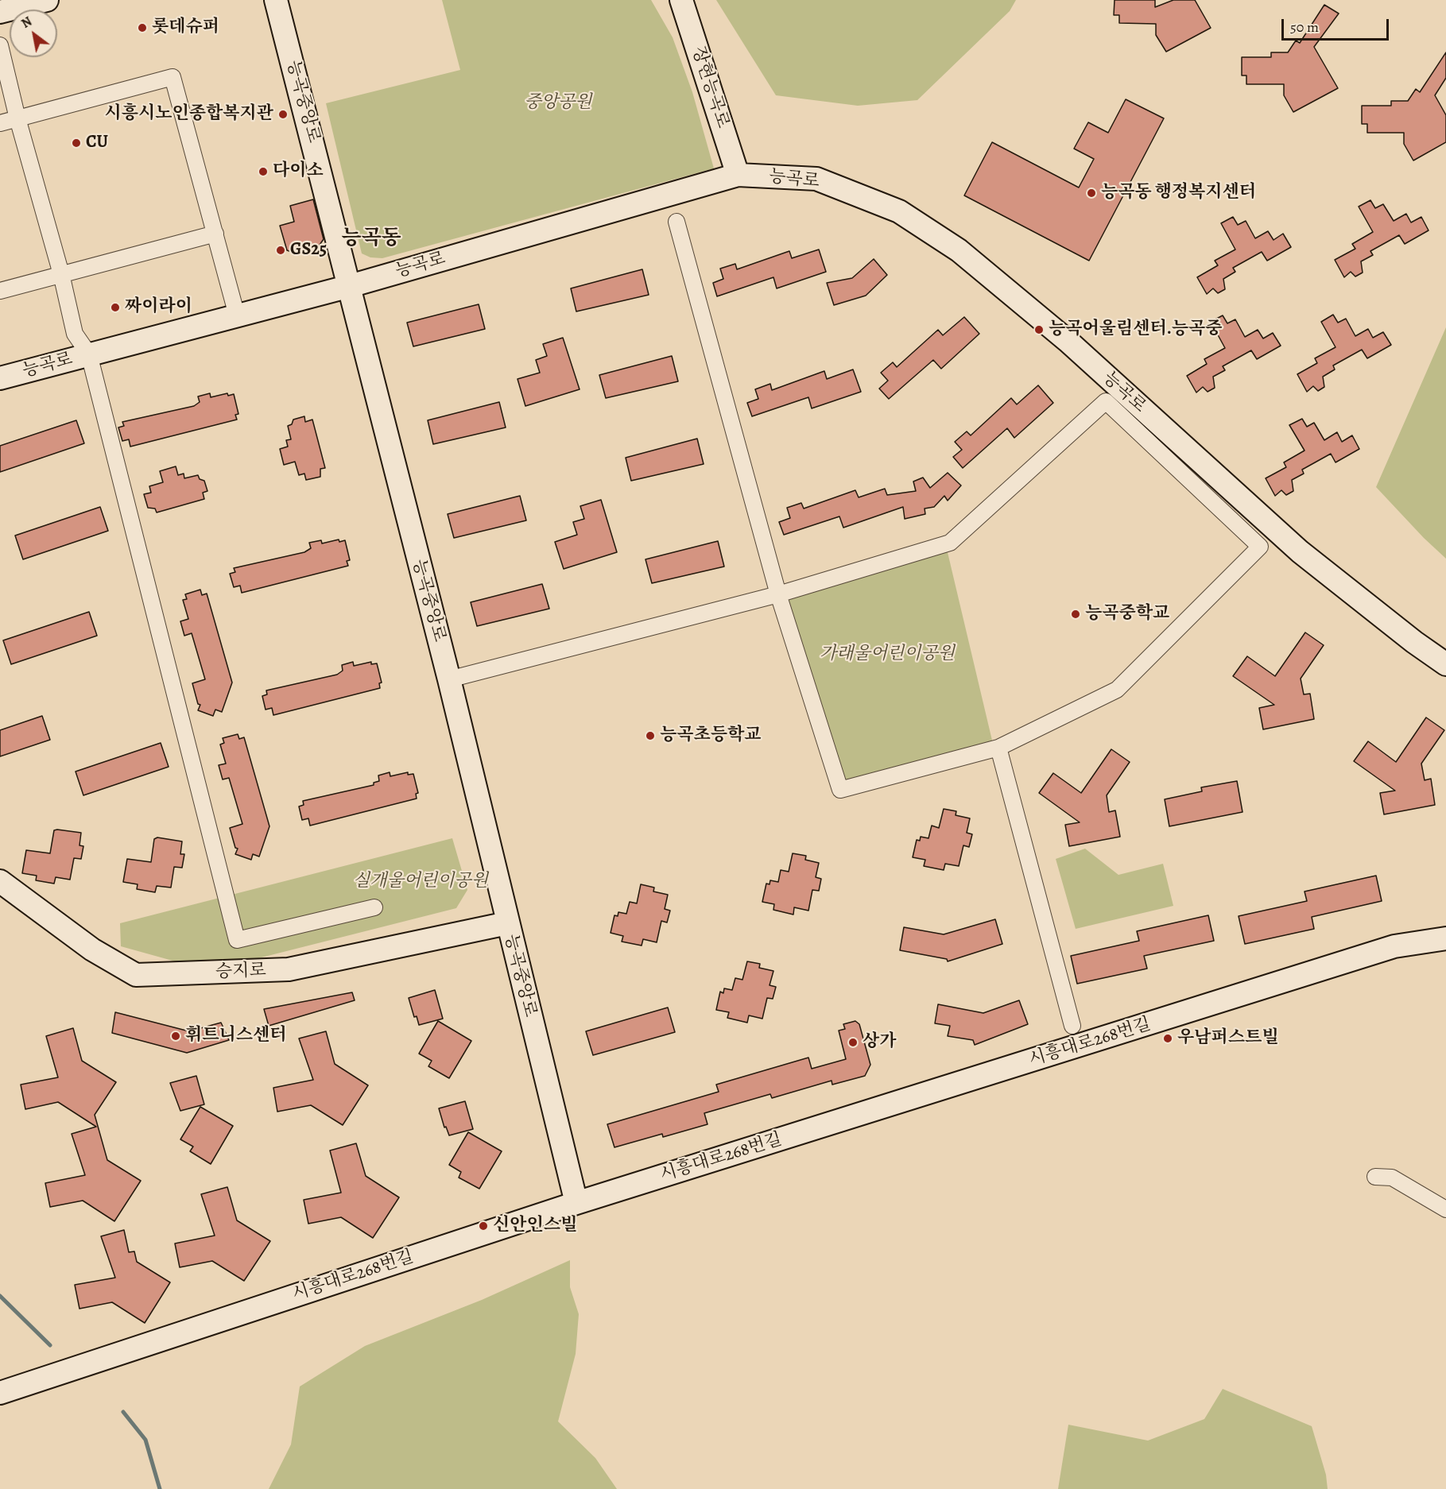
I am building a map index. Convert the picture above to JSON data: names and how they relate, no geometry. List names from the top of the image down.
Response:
{
  "streets": {
    "main road": [
      "장현능곡로",
      "능곡중앙로",
      "능곡로",
      "승지로",
      "시흥대로268번길"
    ]
  },
  "crossings": [
    ["장현능곡로", "능곡로"],
    ["능곡중앙로", "능곡로"],
    ["능곡중앙로", "승지로"],
    ["능곡중앙로", "시흥대로268번길"]
  ],
  "districts": ["능곡동"],
  "parks": ["중앙공원", "가래울어린이공원", "실개울어린이공원"],
  "places": [
    "롯데슈퍼",
    "시흥시노인종합복지관",
    "CU",
    "다이소",
    "능곡동 행정복지센터",
    "GS25",
    "짜이라이",
    "능곡어울림센터.능곡중",
    "능곡중학교",
    "능곡초등학교",
    "휘트니스센터",
    "우남퍼스트빌",
    "상가",
    "신안인스빌"
  ],
  "scale_bar": "50 m",
  "north": "top left"
}
